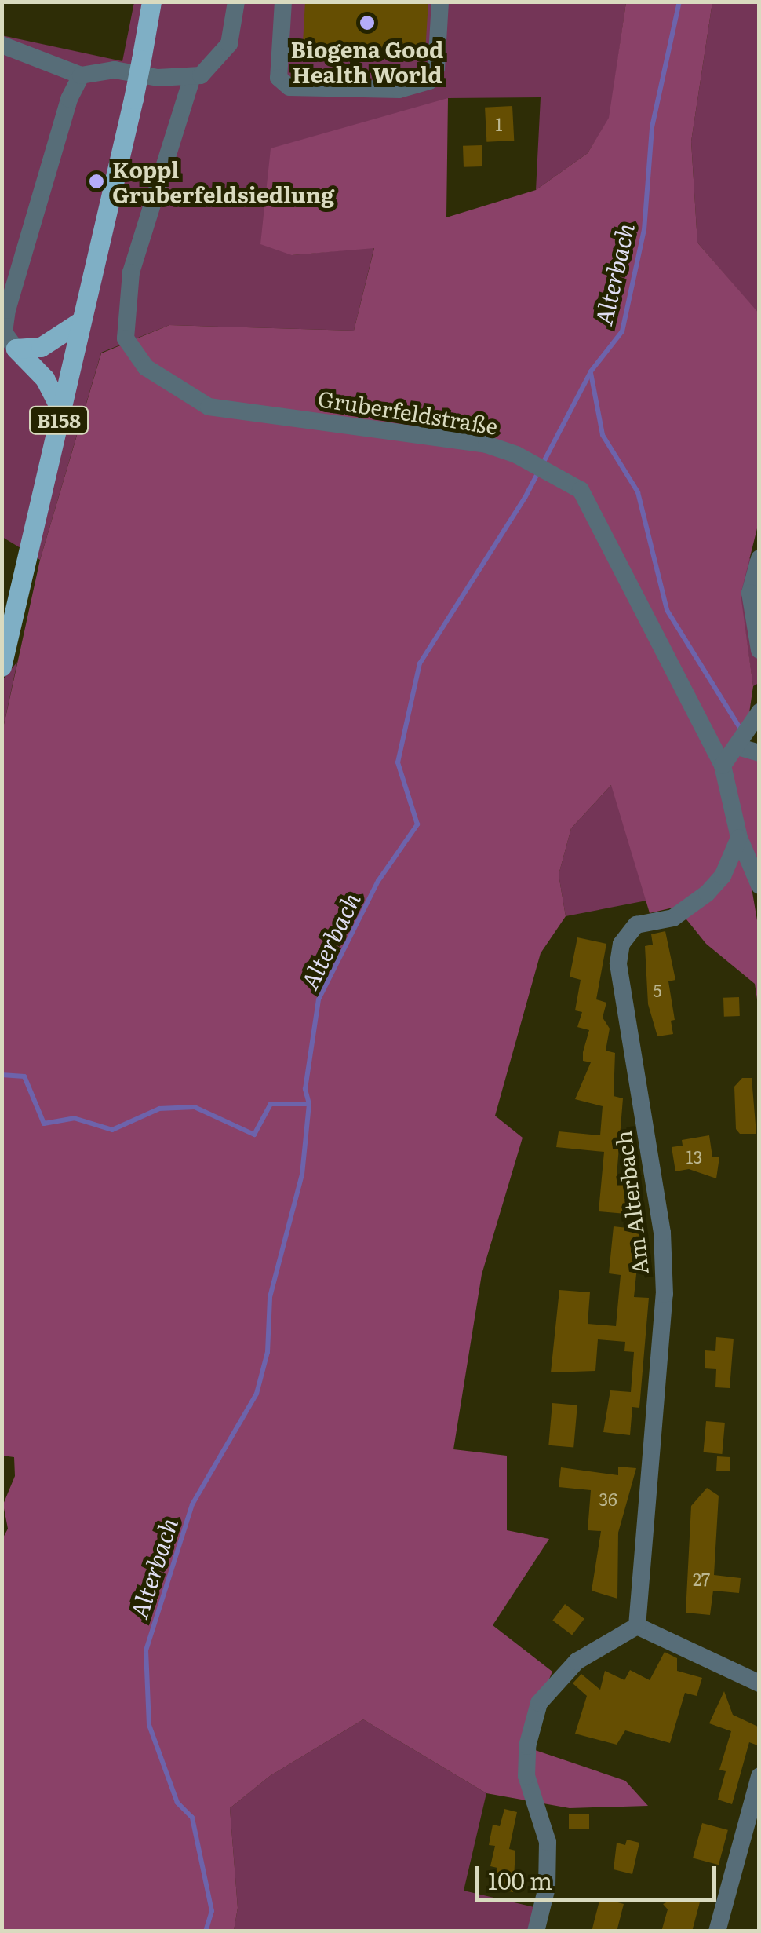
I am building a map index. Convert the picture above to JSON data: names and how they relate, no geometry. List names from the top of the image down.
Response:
{
  "streets": {
    "main road": ["B158"],
    "street": ["Gruberfeldstraße", "Am Alterbach"]
  },
  "crossings": [
    ["Gruberfeldstraße", "Am Alterbach"]
  ],
  "water": ["Alterbach"],
  "places": ["Biogena Good Health World", "Koppl Gruberfeldsiedlung"],
  "house_numbers": [
    "1",
    "5",
    "13",
    "36",
    "27"
  ],
  "scale_bar": "100 m"
}
